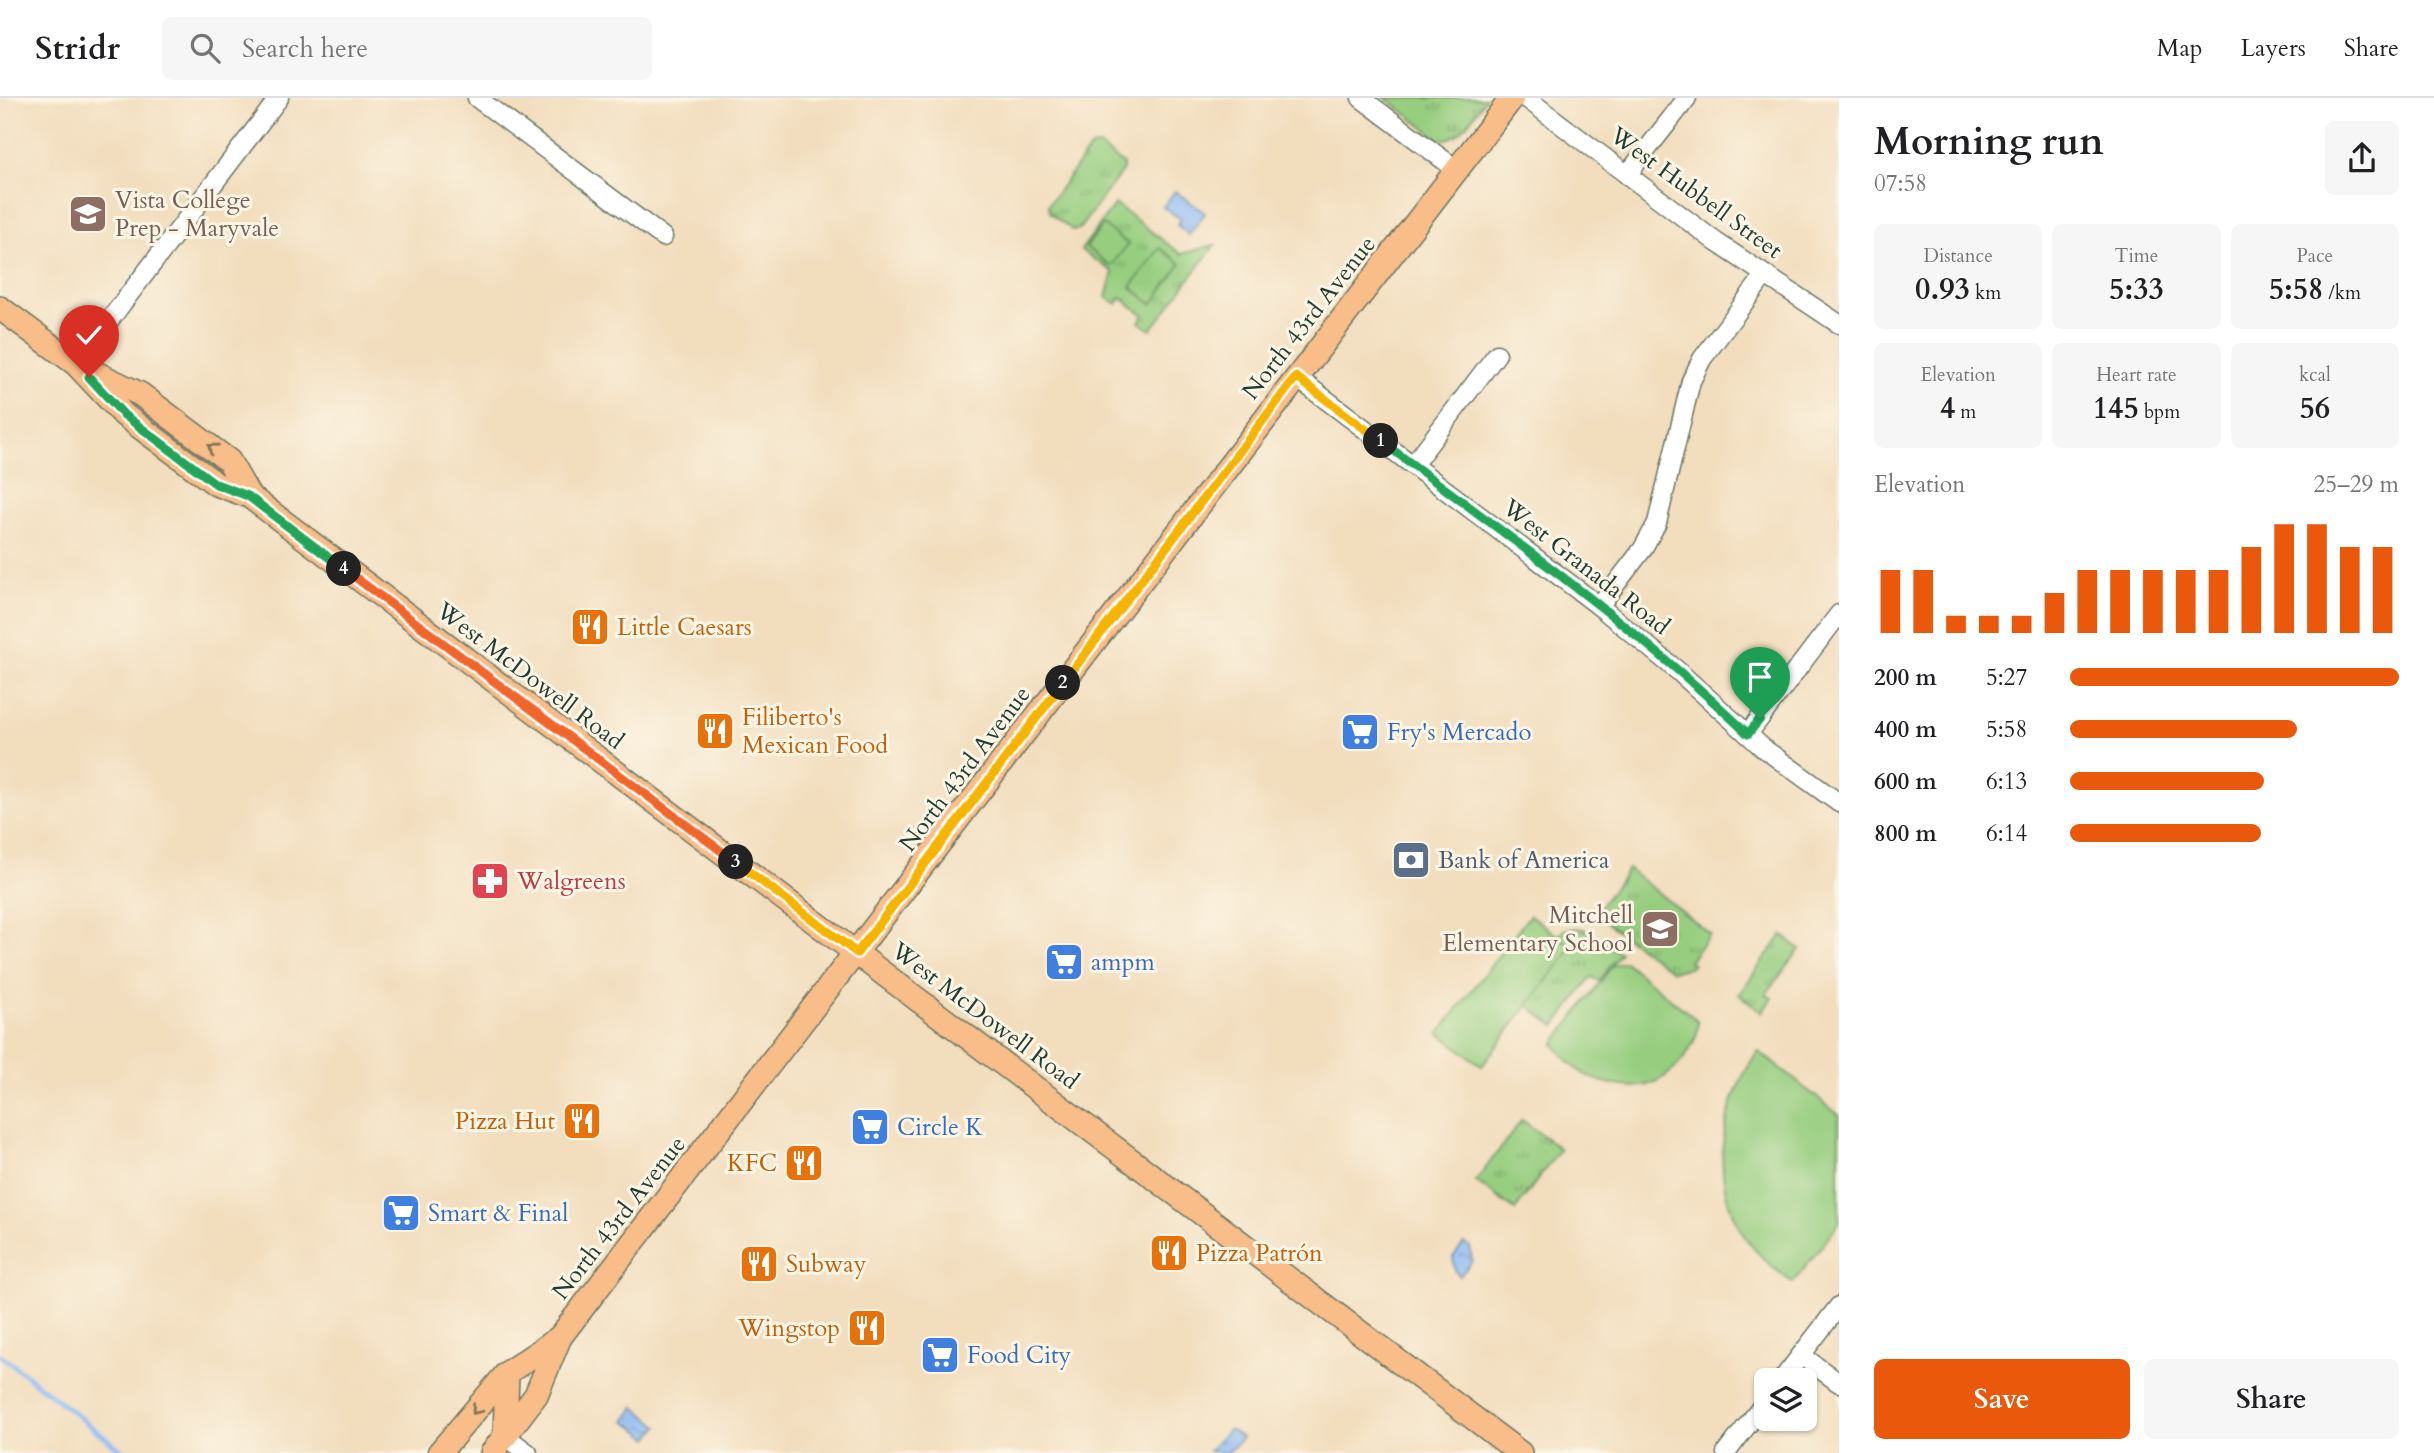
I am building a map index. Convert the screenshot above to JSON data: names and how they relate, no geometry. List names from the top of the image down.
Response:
{
  "streets": {
    "main road": ["North 43rd Avenue", "West McDowell Road"],
    "street": ["West Hubbell Street", "West Granada Road"]
  },
  "crossings": [
    ["North 43rd Avenue", "West Granada Road"],
    ["North 43rd Avenue", "West McDowell Road"]
  ],
  "places": {
    "school or university": ["Vista College Prep - Maryvale", "Mitchell Elementary School"],
    "restaurant": [
      "Little Caesars",
      "Filiberto's Mexican Food",
      "Pizza Hut",
      "KFC",
      "Pizza Patrón",
      "Subway",
      "Wingstop"
    ],
    "supermarket": [
      "Fry's Mercado",
      "ampm",
      "Circle K",
      "Smart & Final",
      "Food City"
    ],
    "bank": ["Bank of America"],
    "pharmacy": ["Walgreens"]
  },
  "page": {
    "header": "Stridr",
    "search": "Search here",
    "nav": ["Map", "Layers", "Share"],
    "heading": ["Morning run", "07:58"],
    "stats": [
      ["Distance", "0.93 km"],
      ["Time", "5:33"],
      ["Pace", "5:58 /km"],
      ["Elevation", "4 m"],
      ["Heart rate", "145 bpm"],
      ["kcal", "56"]
    ],
    "pins": [
      "1",
      "4",
      "2",
      "3"
    ],
    "chart": ["Elevation", "25–29 m"],
    "list": [
      {
        "name": "200 m",
        "note": "5:27"
      },
      {
        "name": "400 m",
        "note": "5:58"
      },
      {
        "name": "600 m",
        "note": "6:13"
      },
      {
        "name": "800 m",
        "note": "6:14"
      }
    ],
    "buttons": ["Save", "Share"]
  }
}
